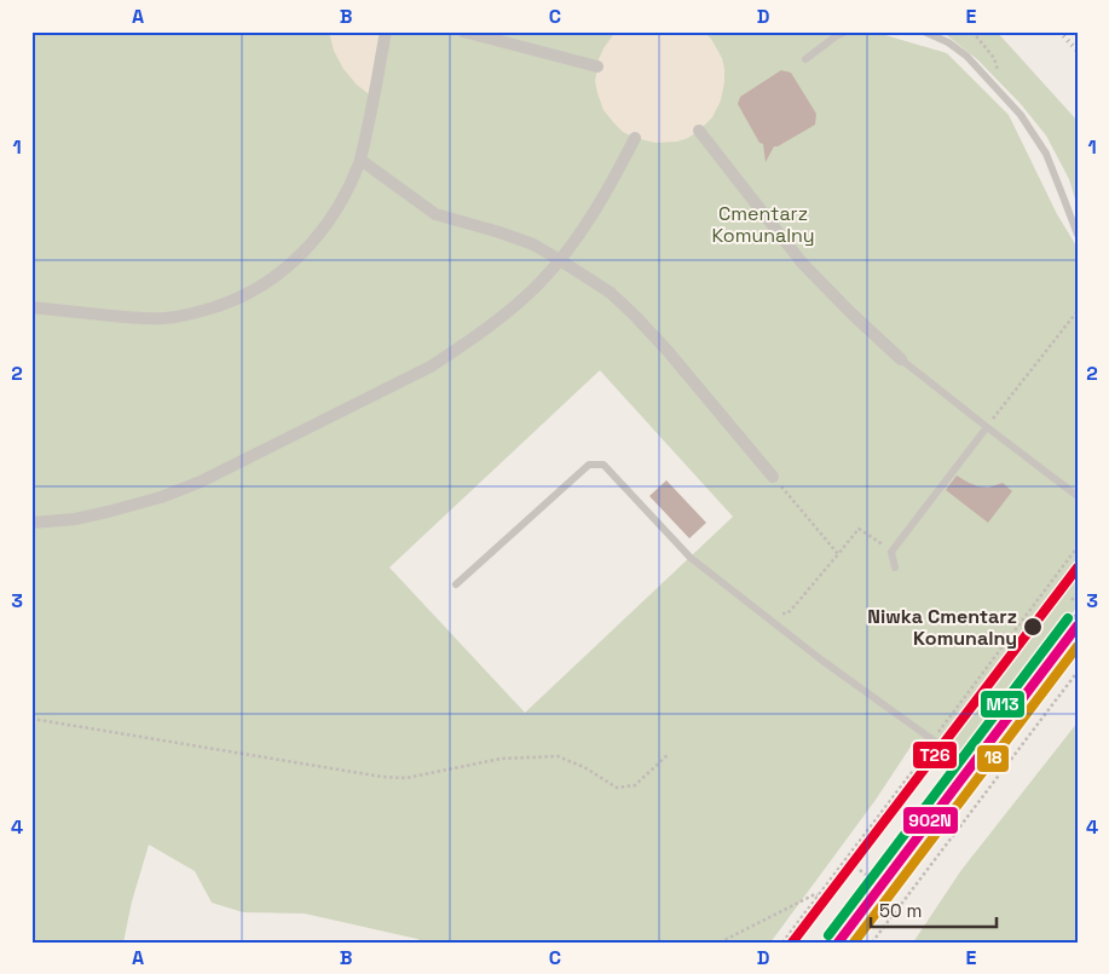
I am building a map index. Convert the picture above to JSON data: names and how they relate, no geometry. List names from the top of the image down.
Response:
{
  "parks": ["Cmentarz Komunalny"],
  "places": ["Niwka Cmentarz Komunalny"],
  "lines": [
    "transit line T26",
    "transit line M13",
    "transit line 902N",
    "transit line 18"
  ],
  "scale_bar": "50 m",
  "grid": {
    "columns": [
      "A",
      "B",
      "C",
      "D",
      "E"
    ],
    "rows": [
      "1",
      "2",
      "3",
      "4"
    ]
  }
}
